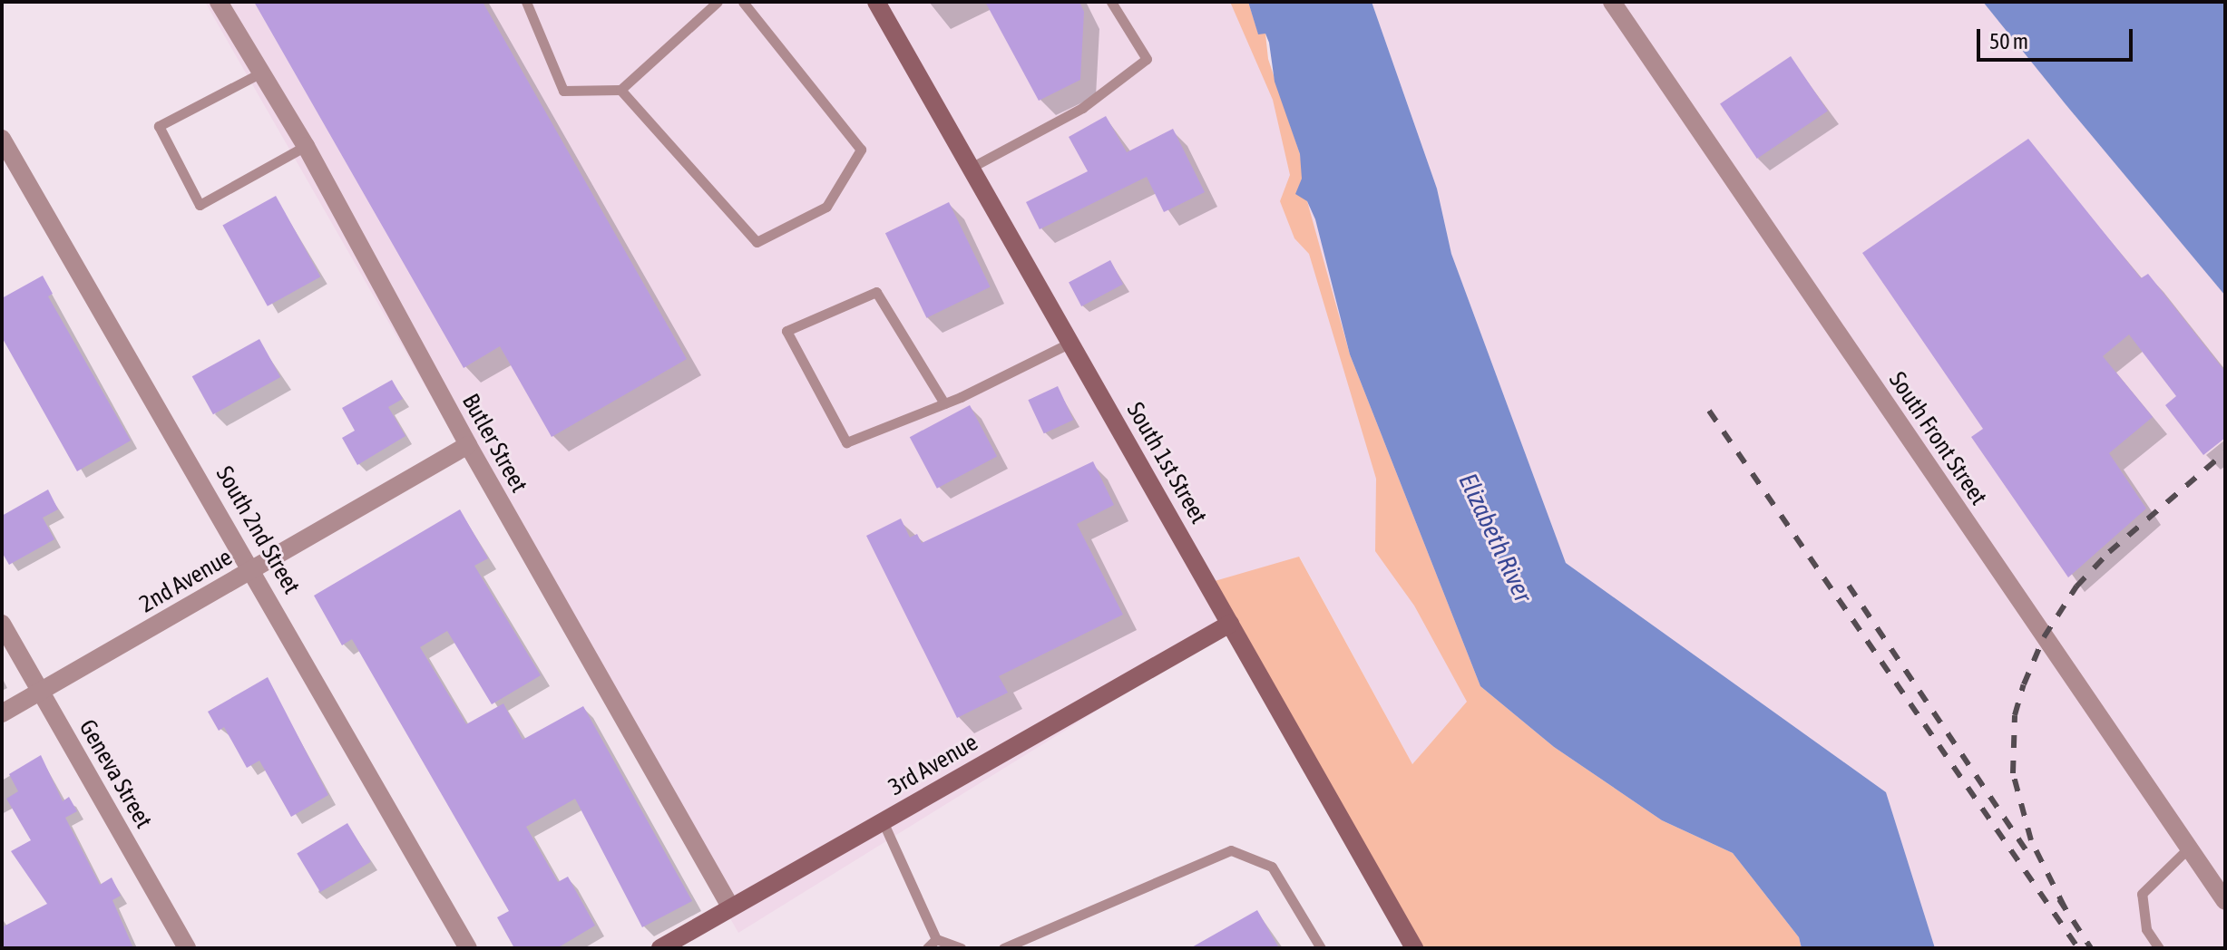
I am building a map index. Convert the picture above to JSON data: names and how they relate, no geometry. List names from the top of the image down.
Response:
{
  "streets": {
    "street": [
      "South Front Street",
      "Butler Street",
      "South 1st Street",
      "South 2nd Street",
      "2nd Avenue",
      "3rd Avenue",
      "Geneva Street"
    ]
  },
  "crossings": [
    ["Butler Street", "2nd Avenue"],
    ["Butler Street", "3rd Avenue"],
    ["South 1st Street", "3rd Avenue"],
    ["South 2nd Street", "2nd Avenue"],
    ["2nd Avenue", "Geneva Street"]
  ],
  "water": ["Elizabeth River"],
  "scale_bar": "50 m"
}
